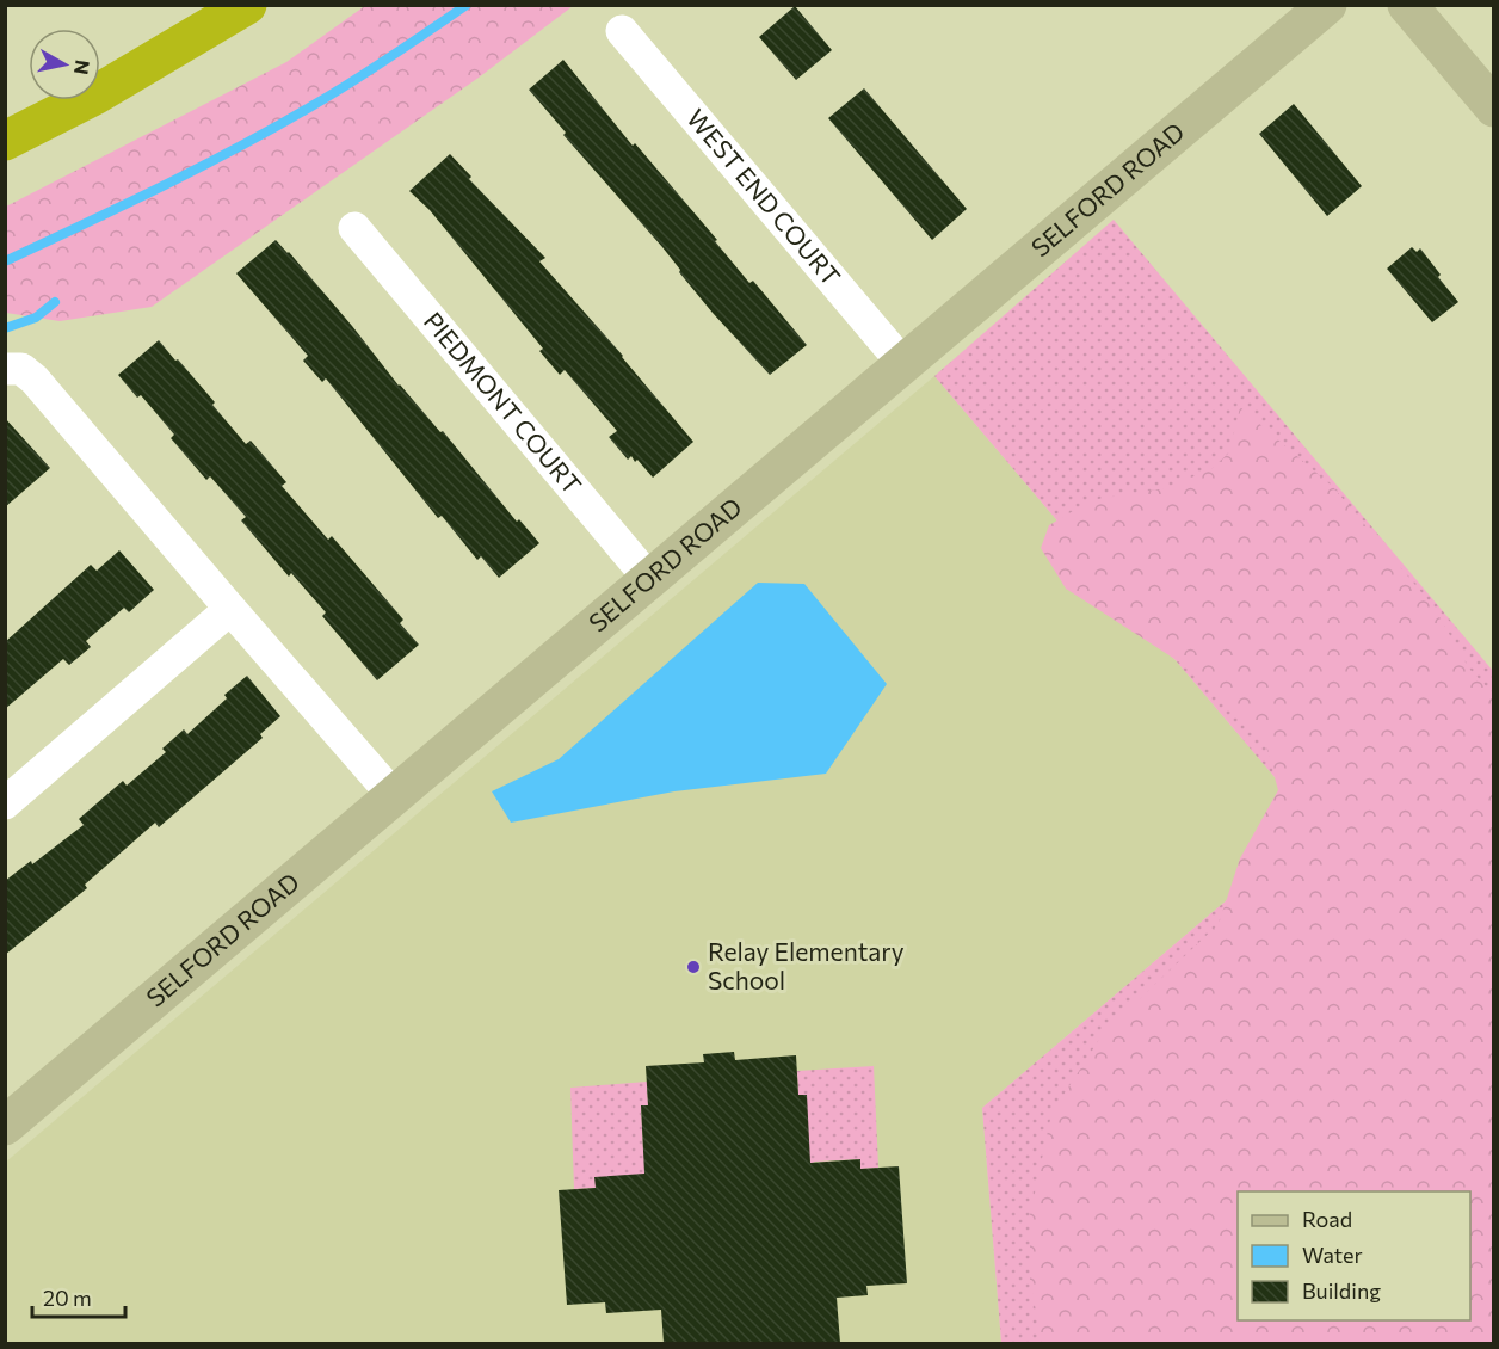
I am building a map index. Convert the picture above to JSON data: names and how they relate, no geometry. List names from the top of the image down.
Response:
{
  "streets": {
    "street": ["SELFORD ROAD", "WEST END COURT", "PIEDMONT COURT"]
  },
  "crossings": [
    ["SELFORD ROAD", "WEST END COURT"],
    ["SELFORD ROAD", "PIEDMONT COURT"]
  ],
  "places": ["Relay Elementary School"],
  "legend": ["Road", "Water", "Building"],
  "scale_bar": "20 m",
  "north": "right"
}
